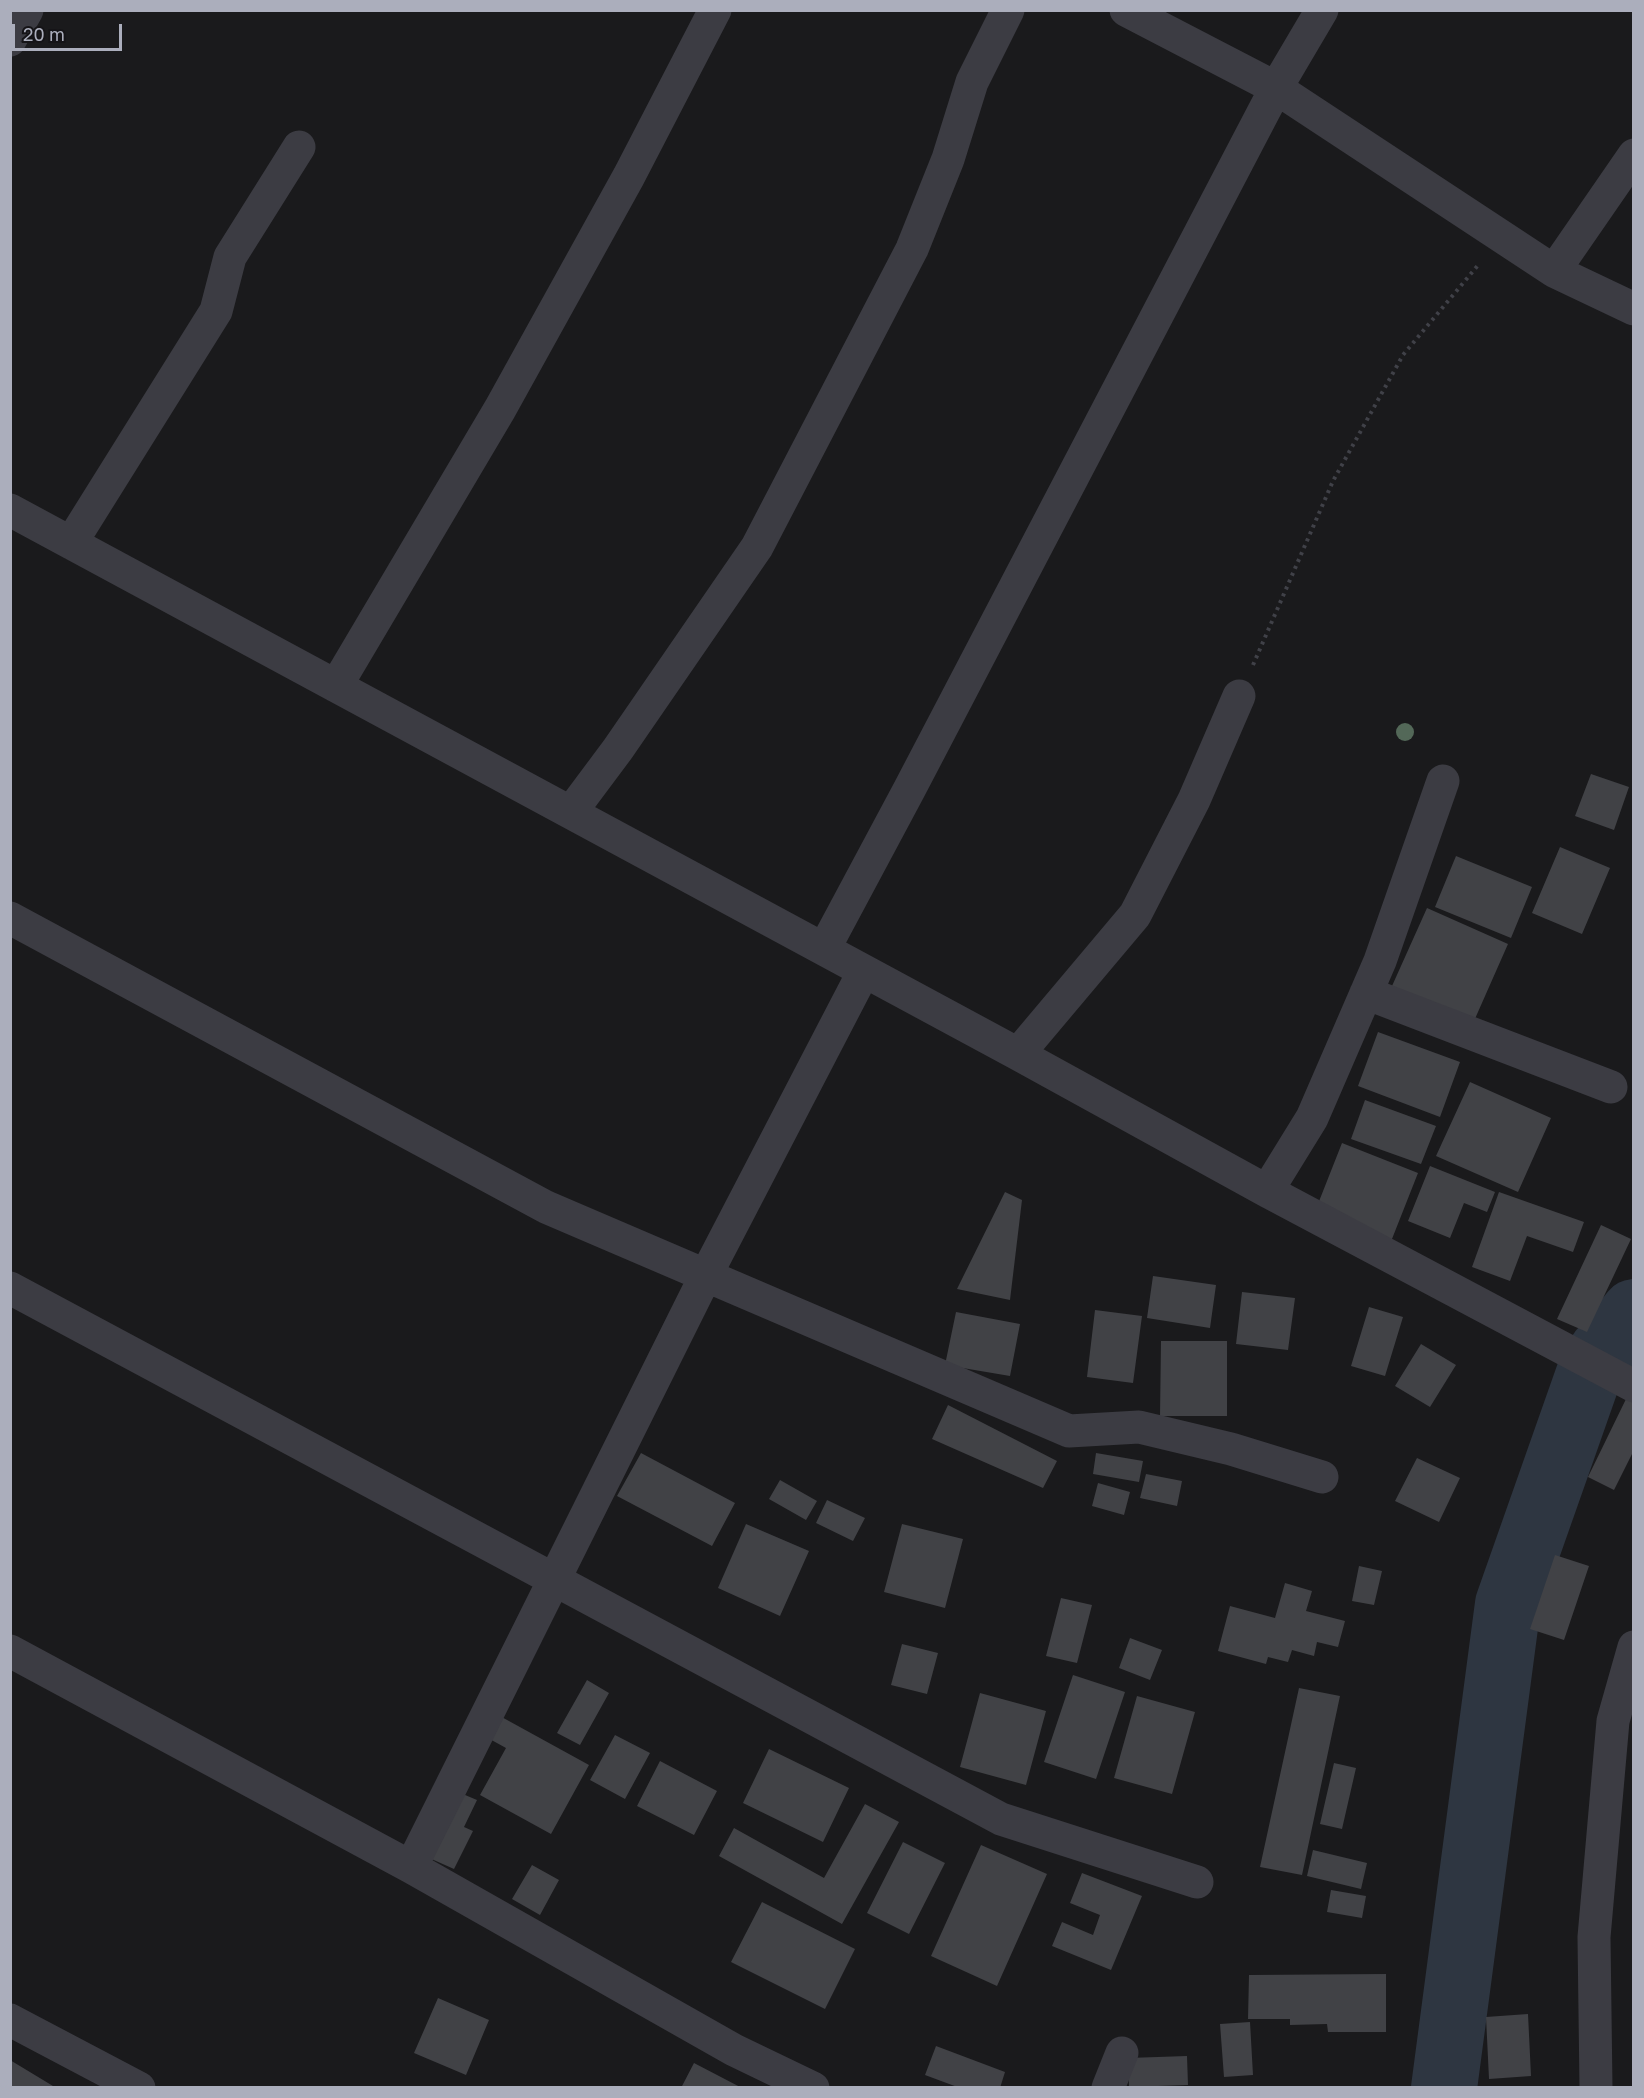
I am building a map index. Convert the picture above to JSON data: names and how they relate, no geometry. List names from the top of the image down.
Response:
{
  "scale_bar": "20 m"
}
